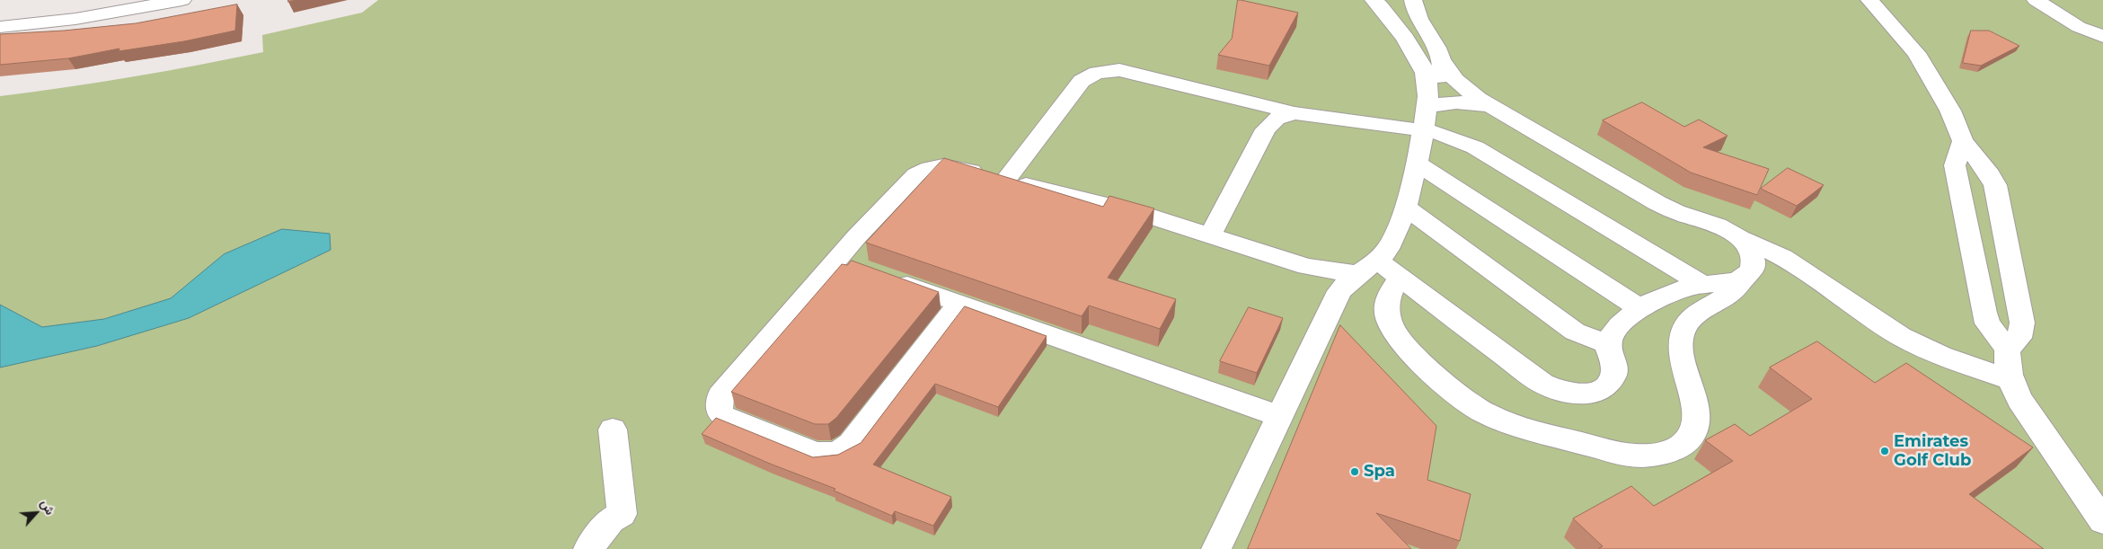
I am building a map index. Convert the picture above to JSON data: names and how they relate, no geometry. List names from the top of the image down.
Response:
{
  "places": ["Emirates Golf Club", "Spa"],
  "north": "top right"
}
